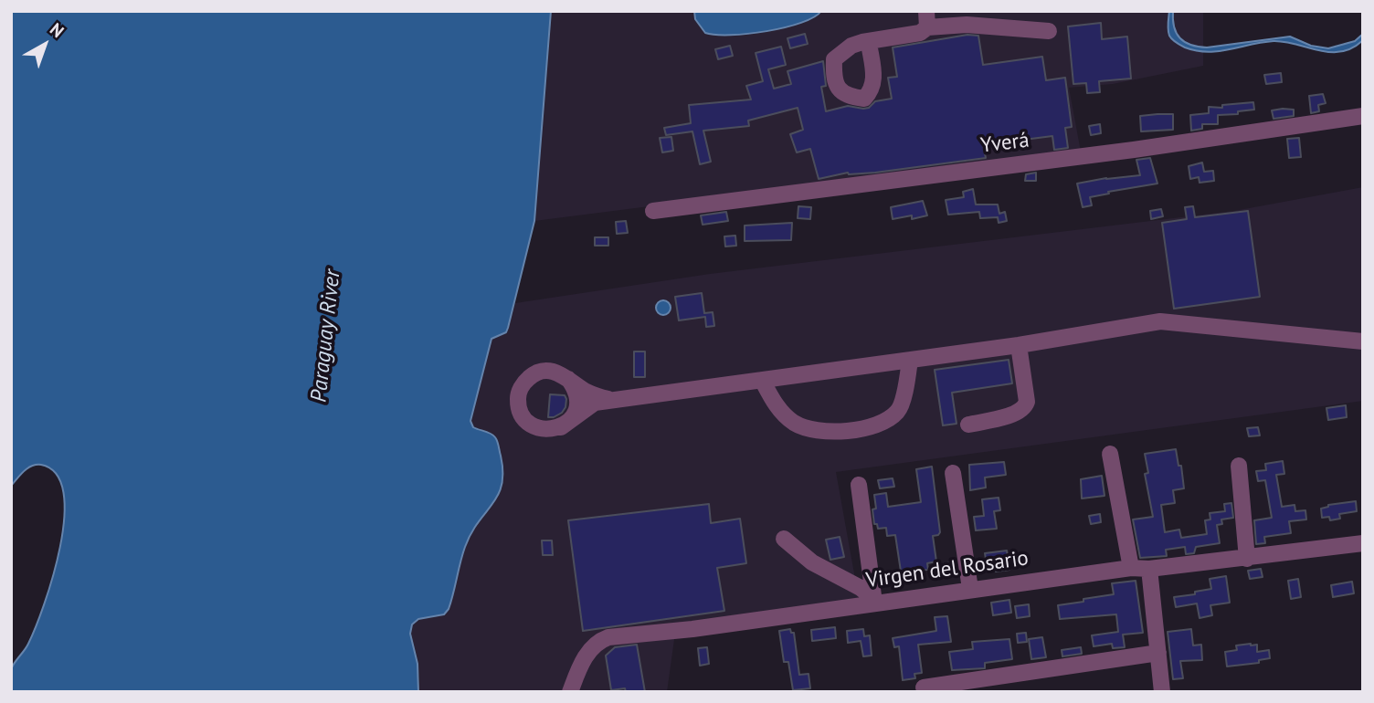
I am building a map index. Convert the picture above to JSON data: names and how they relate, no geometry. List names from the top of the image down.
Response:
{
  "streets": {
    "street": ["Yverá", "Virgen del Rosario"]
  },
  "water": ["Paraguay River"],
  "north": "top right"
}
